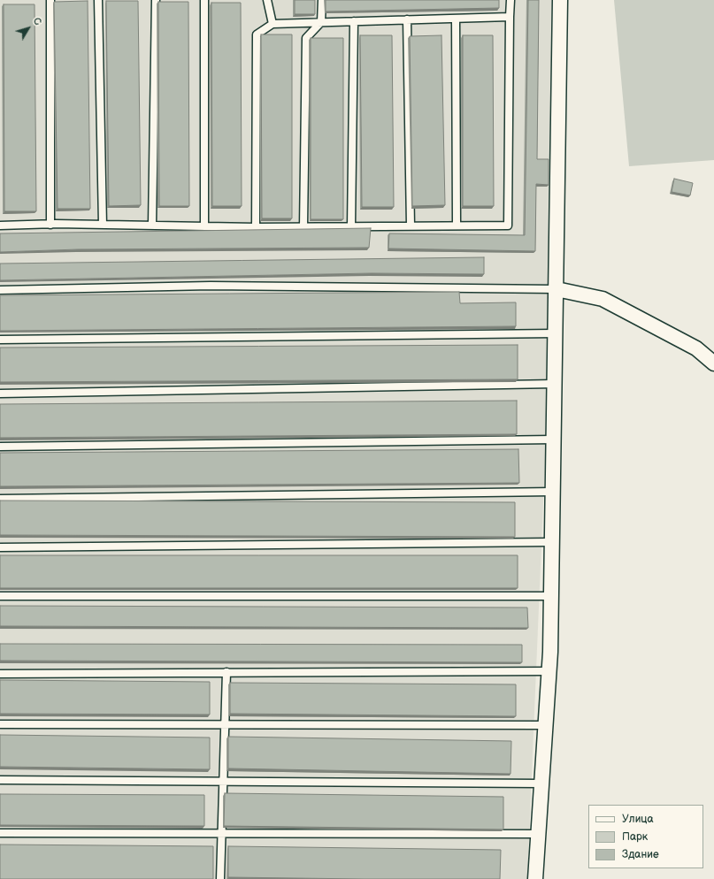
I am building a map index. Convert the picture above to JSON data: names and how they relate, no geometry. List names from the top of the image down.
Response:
{
  "legend": ["Улица", "Парк", "Здание"],
  "north": "top right"
}
